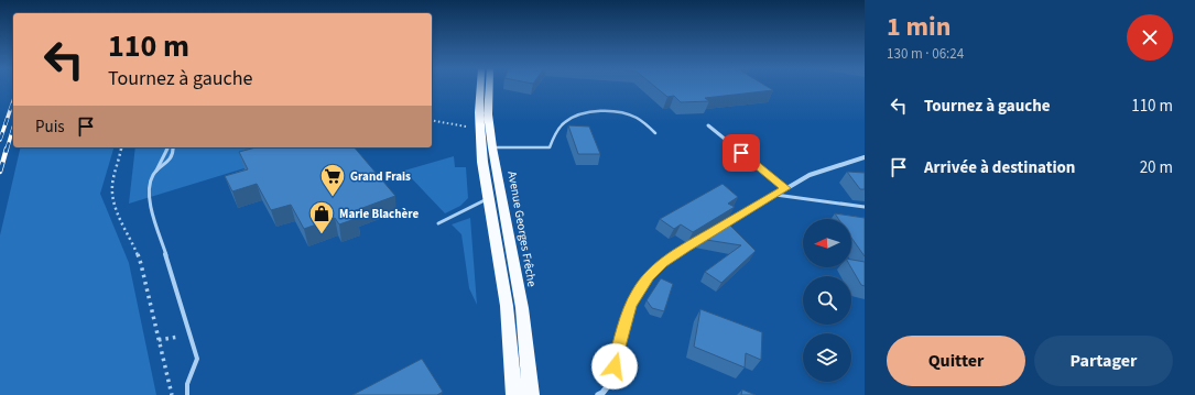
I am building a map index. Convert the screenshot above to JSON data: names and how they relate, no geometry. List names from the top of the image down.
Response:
{
  "streets": {
    "main road": ["Avenue Georges Frêche"]
  },
  "places": {
    "supermarket": ["Grand Frais"],
    "shop": ["Marie Blachère"]
  },
  "north": "left",
  "page": {
    "heading": ["1 min", "130 m · 06:24"],
    "turn": ["110 m", "Tournez à gauche"],
    "list": [
      {
        "name": "Tournez à gauche",
        "value": "110 m"
      },
      {
        "name": "Arrivée à destination",
        "value": "20 m"
      }
    ],
    "then": "Puis",
    "buttons": ["Quitter", "Partager"]
  }
}
